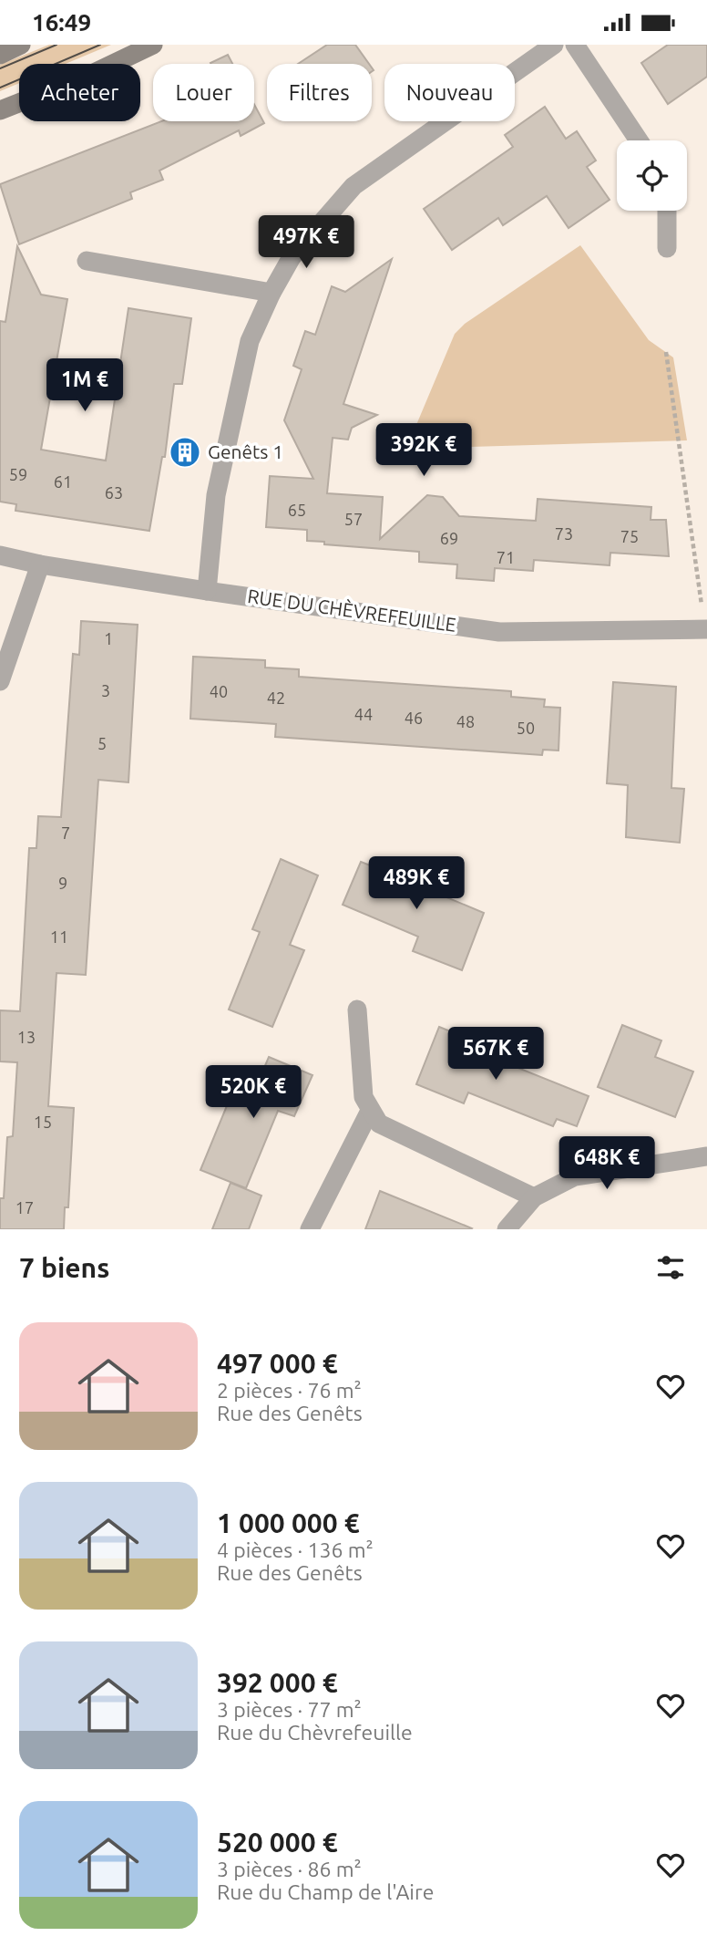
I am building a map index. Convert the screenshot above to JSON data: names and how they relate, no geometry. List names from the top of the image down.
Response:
{
  "streets": {
    "street": ["RUE DU CHÈVREFEUILLE"]
  },
  "places": {
    "building": ["Genêts 1"]
  },
  "house_numbers": [
    "59",
    "61",
    "63",
    "65",
    "57",
    "73",
    "75",
    "69",
    "71",
    "1",
    "3",
    "40",
    "42",
    "44",
    "46",
    "48",
    "50",
    "5",
    "7",
    "9",
    "11",
    "13",
    "15",
    "17"
  ],
  "page": {
    "status": "16:49",
    "chip": [
      "Acheter",
      "Louer",
      "Filtres",
      "Nouveau"
    ],
    "price": [
      "497K €",
      "1M €",
      "392K €",
      "489K €",
      "567K €",
      "520K €",
      "648K €"
    ],
    "heading": "7 biens",
    "list": [
      {
        "name": "497 000 €",
        "note": "2 pièces · 76 m² · Rue des Genêts"
      },
      {
        "name": "1 000 000 €",
        "note": "4 pièces · 136 m² · Rue des Genêts"
      },
      {
        "name": "392 000 €",
        "note": "3 pièces · 77 m² · Rue du Chèvrefeuille"
      },
      {
        "name": "520 000 €",
        "note": "3 pièces · 86 m² · Rue du Champ de l'Aire"
      }
    ]
  }
}
